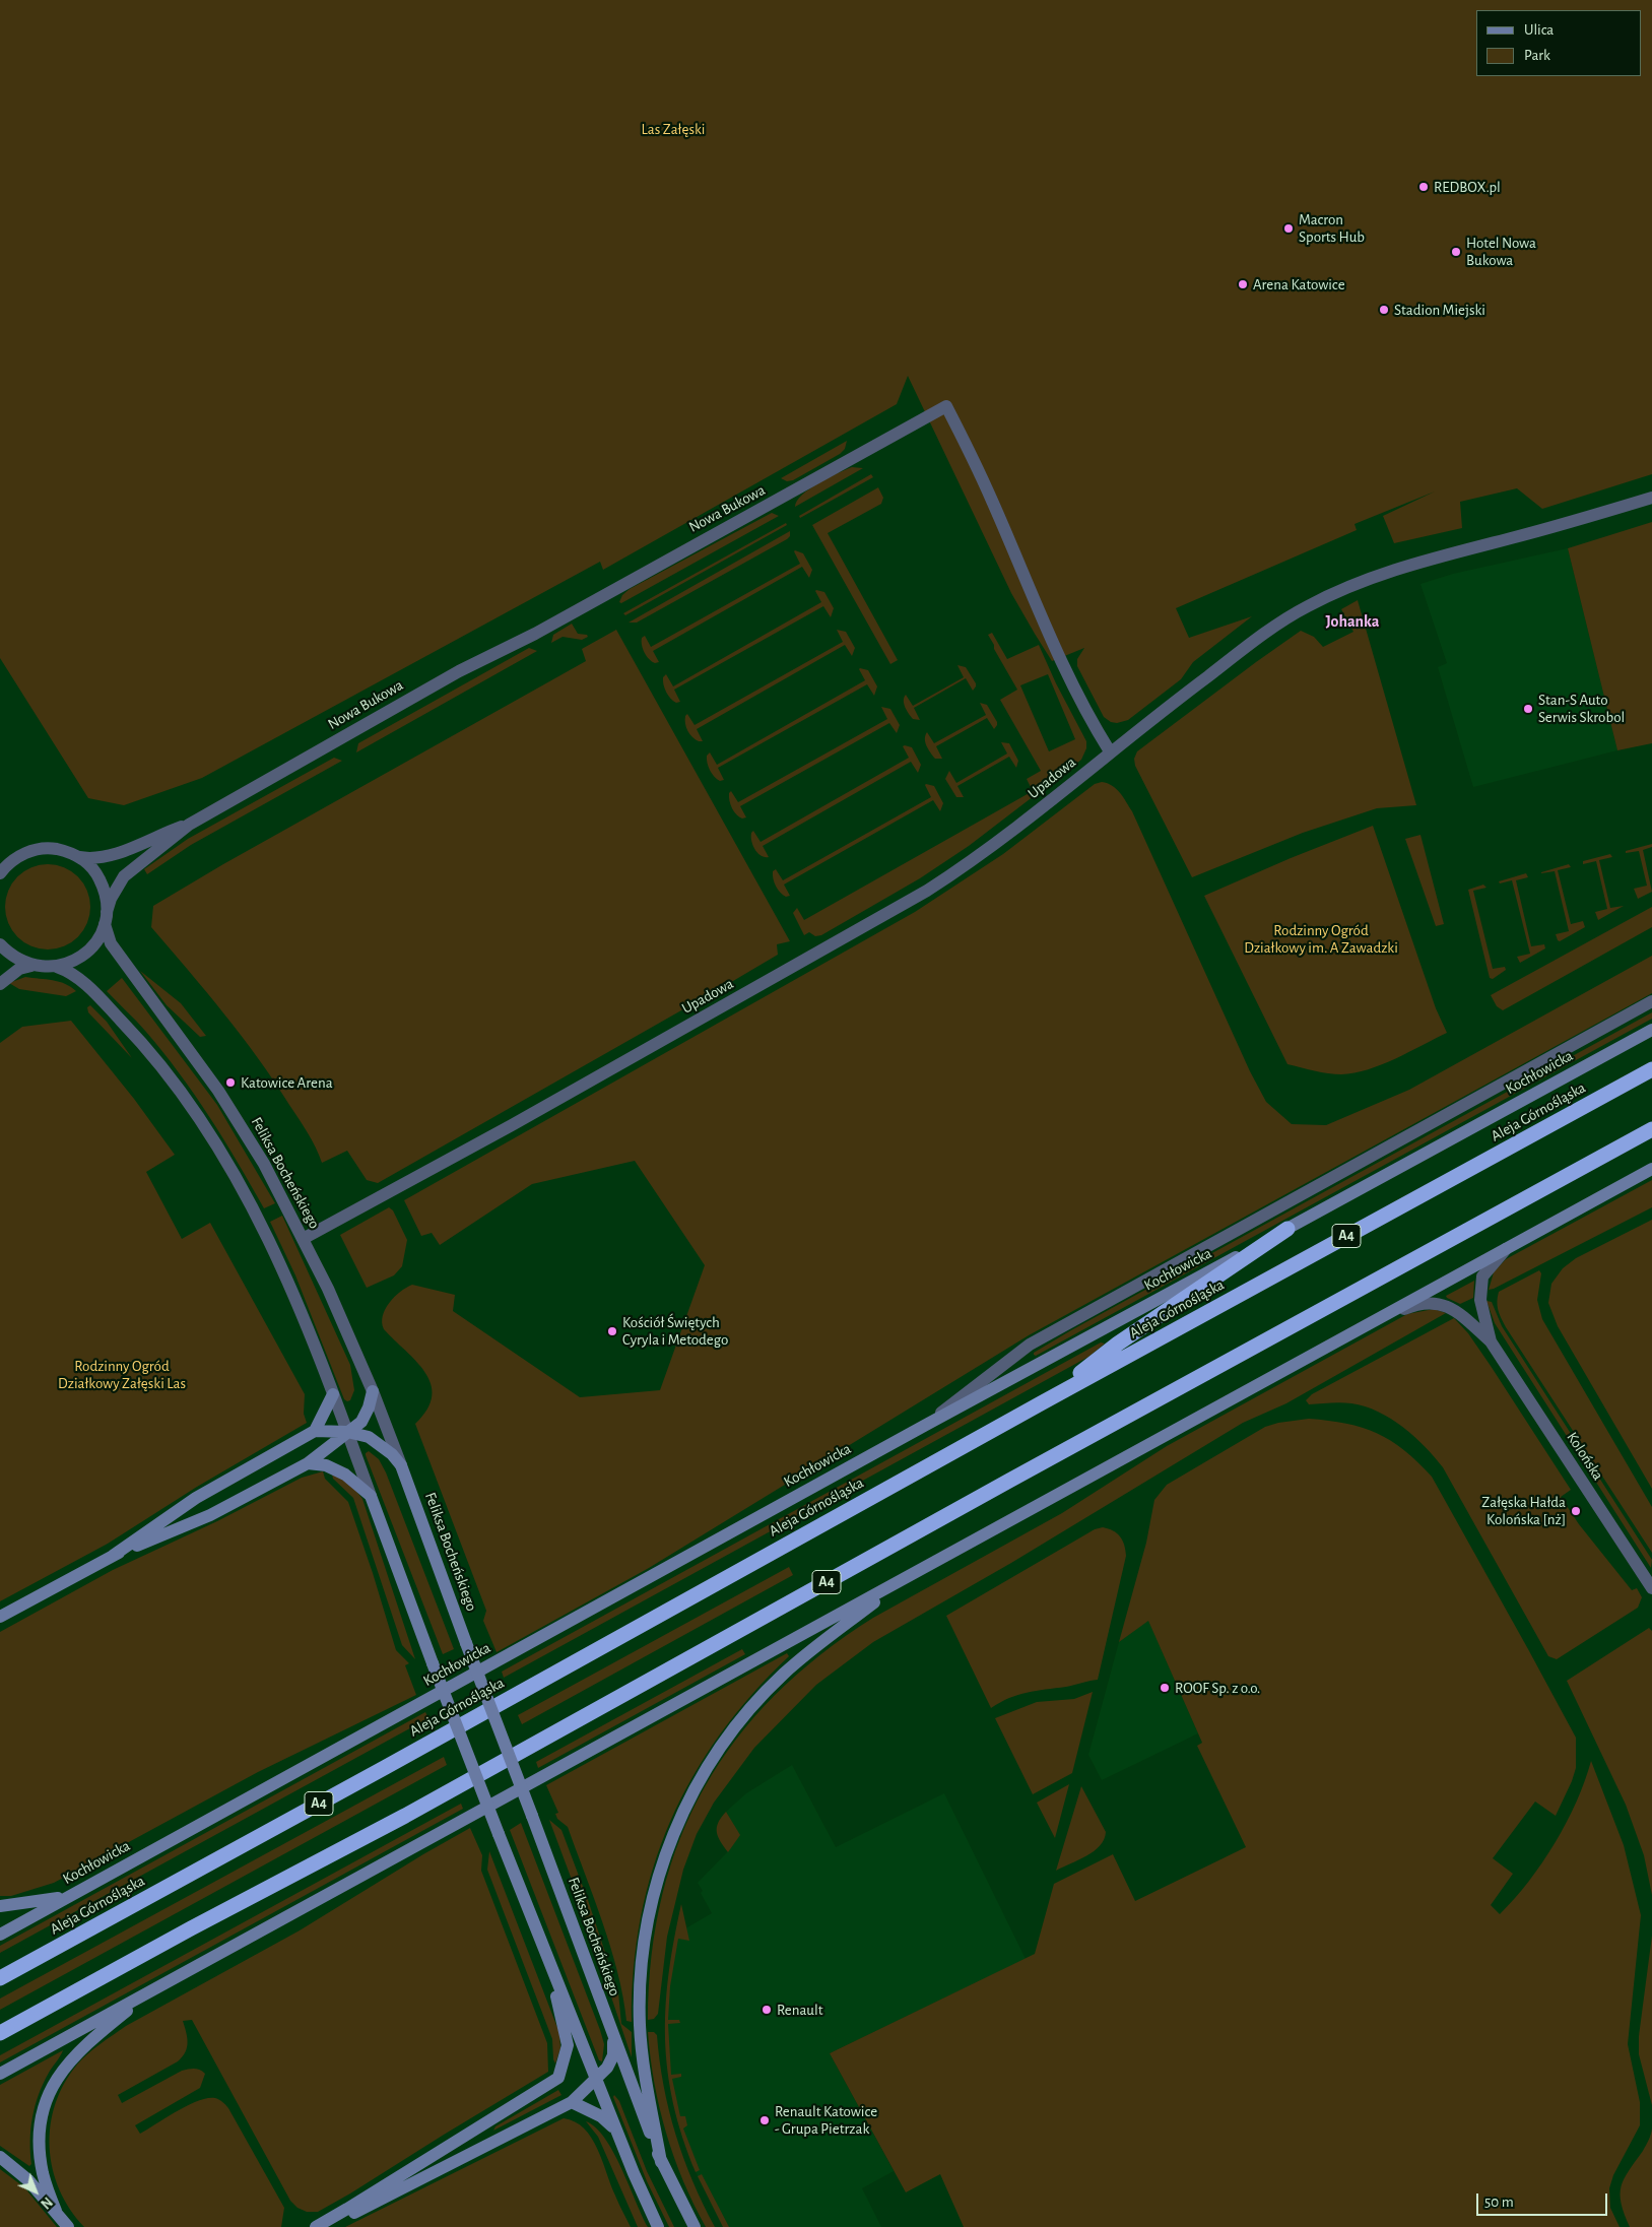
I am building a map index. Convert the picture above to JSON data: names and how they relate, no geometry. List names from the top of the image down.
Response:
{
  "streets": {
    "highway": ["Aleja Górnośląska", "A4"],
    "main road": ["Kochłowicka", "Feliksa Bocheńskiego"],
    "street": ["Nowa Bukowa", "Upadowa", "Kolońska"]
  },
  "crossings": [
    ["Nowa Bukowa", "Upadowa"],
    ["Nowa Bukowa", "Feliksa Bocheńskiego"],
    ["Upadowa", "Feliksa Bocheńskiego"]
  ],
  "districts": ["Johanka"],
  "parks": ["Las Załęski", "Rodzinny Ogród Działkowy im. A Zawadzki", "Rodzinny Ogród Działkowy Załęski Las"],
  "places": [
    "REDBOX.pl",
    "Macron Sports Hub",
    "Hotel Nowa Bukowa",
    "Arena Katowice",
    "Stadion Miejski",
    "Stan-S Auto Serwis Skrobol",
    "Katowice Arena",
    "Kościół Świętych Cyryla i Metodego",
    "Załęska Hałda Kolońska [nż]",
    "ROOF Sp. z o.o.",
    "Renault",
    "Renault Katowice - Grupa Pietrzak"
  ],
  "legend": ["Ulica", "Park"],
  "scale_bar": "50 m",
  "north": "bottom right"
}
